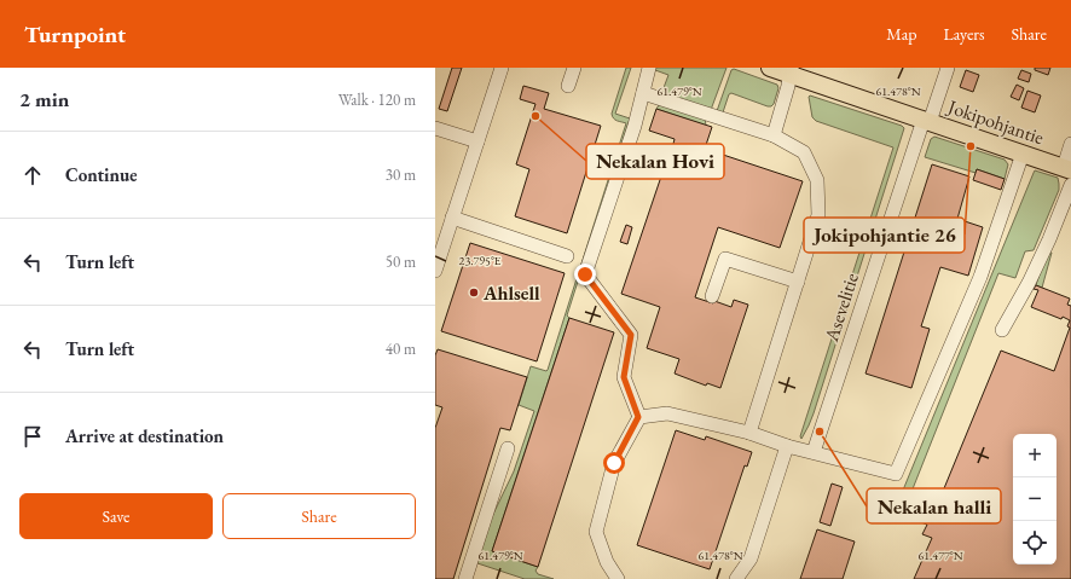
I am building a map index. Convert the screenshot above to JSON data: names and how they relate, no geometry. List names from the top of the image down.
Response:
{
  "streets": {
    "main road": ["Jokipohjantie"],
    "street": ["Asevelitie"]
  },
  "crossings": [
    ["Jokipohjantie", "Asevelitie"]
  ],
  "places": [
    "Nekalan Hovi",
    "Jokipohjantie 26",
    "Ahlsell",
    "Nekalan halli"
  ],
  "page": {
    "header": "Turnpoint",
    "nav": ["Map", "Layers", "Share"],
    "heading": ["2 min", "Walk · 120 m"],
    "list": [
      ["Continue", "30 m"],
      ["Turn left", "50 m"],
      ["Turn left", "40 m"],
      "Arrive at destination"
    ],
    "map_buttons": ["+", "−"],
    "buttons": ["Save", "Share"]
  },
  "coordinates": [
    "61.479°N",
    "61.478°N",
    "23.795°E",
    "61.477°N"
  ]
}
